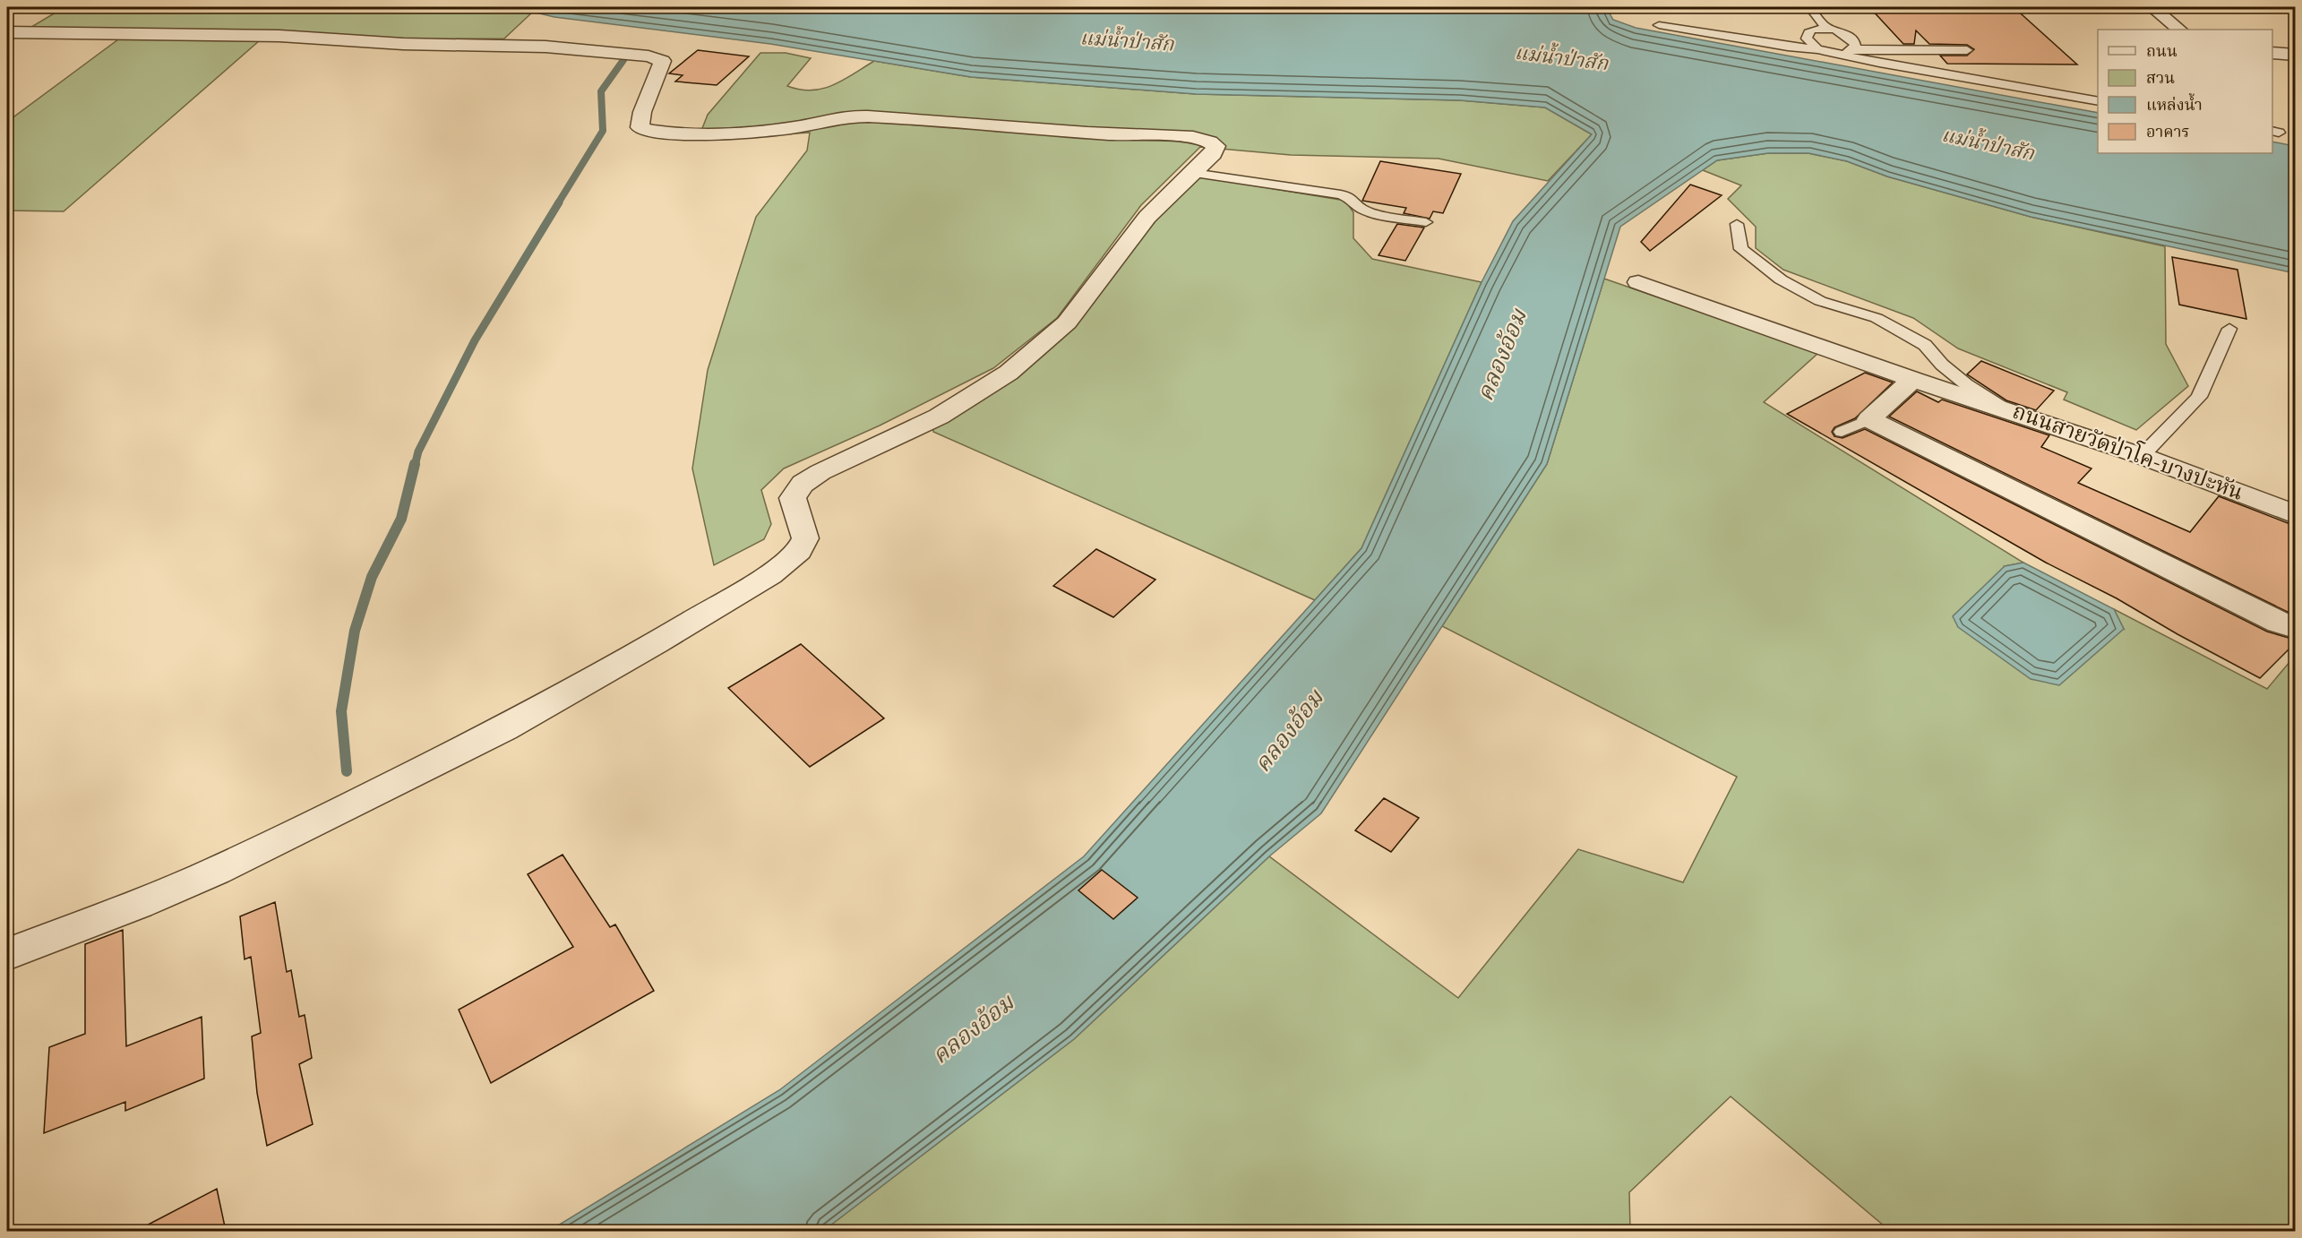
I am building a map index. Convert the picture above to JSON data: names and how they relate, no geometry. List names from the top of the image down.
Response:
{
  "streets": {
    "street": ["ถนนสายวัดป่าโค-บางปะหัน"]
  },
  "water": ["แม่น้ำป่าสัก", "คลองอ้อม"],
  "legend": [
    "ถนน",
    "สวน",
    "แหล่งน้ำ",
    "อาคาร"
  ]
}
